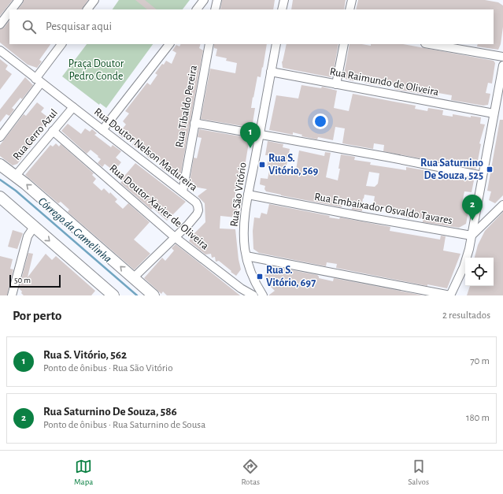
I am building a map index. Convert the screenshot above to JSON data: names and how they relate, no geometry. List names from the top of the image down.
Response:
{
  "streets": {
    "street": [
      "Rua Raimundo de Oliveira",
      "Rua Tibaldo Pereira",
      "Rua Cerro Azul",
      "Rua Doutor Nelson Madureira",
      "Rua São Vitório",
      "Rua Doutor Xavier de Oliveira",
      "Rua Embaixador Osvaldo Tavares"
    ]
  },
  "crossings": [
    ["Rua Raimundo de Oliveira", "Rua São Vitório"],
    ["Rua Tibaldo Pereira", "Rua Doutor Nelson Madureira"],
    ["Rua Cerro Azul", "Rua Doutor Nelson Madureira"],
    ["Rua Cerro Azul", "Rua Doutor Xavier de Oliveira"],
    ["Rua Doutor Nelson Madureira", "Rua Doutor Xavier de Oliveira"],
    ["Rua São Vitório", "Rua Embaixador Osvaldo Tavares"]
  ],
  "water": ["Córrego da Gamelinha"],
  "parks": ["Praça Doutor Pedro Conde"],
  "places": {
    "transit": ["Rua S. Vitório, 569", "Rua Saturnino De Souza, 525", "Rua S. Vitório, 697"]
  },
  "scale_bar": "50 m",
  "page": {
    "search": "Pesquisar aqui",
    "pins": ["1", "2"],
    "scale": "50 m",
    "heading": ["Por perto", "2 resultados"],
    "list": [
      {
        "mark": "1",
        "name": "Rua S. Vitório, 562",
        "note": "Ponto de ônibus · Rua São Vitório",
        "value": "70 m"
      },
      {
        "mark": "2",
        "name": "Rua Saturnino De Souza, 586",
        "note": "Ponto de ônibus · Rua Saturnino de Sousa",
        "value": "180 m"
      }
    ],
    "nav": ["Mapa", "Rotas", "Salvos"]
  }
}
